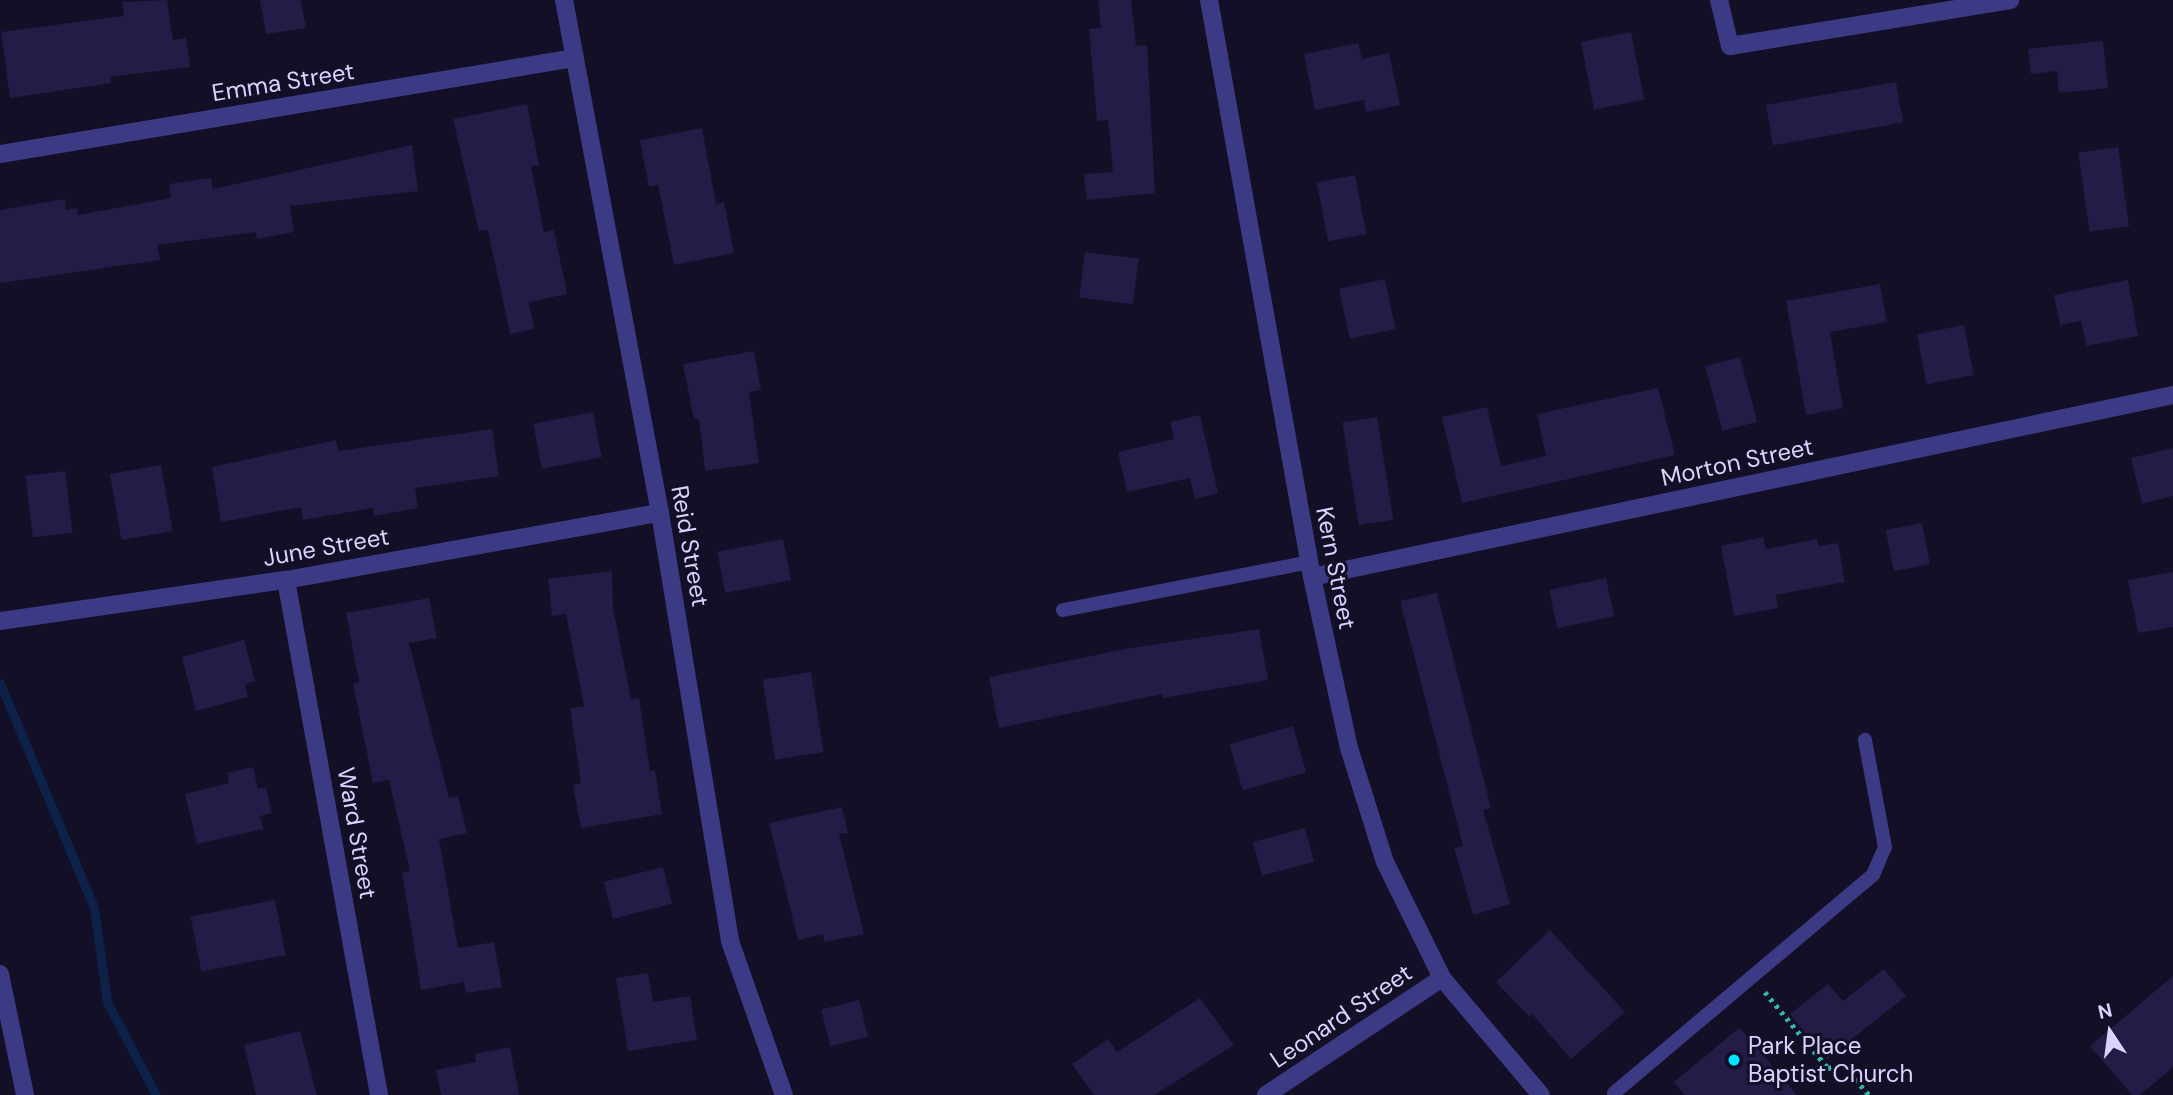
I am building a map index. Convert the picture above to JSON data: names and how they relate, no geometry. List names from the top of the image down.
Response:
{
  "streets": {
    "street": [
      "Emma Street",
      "Morton Street",
      "Reid Street",
      "June Street",
      "Kern Street",
      "Ward Street",
      "Leonard Street"
    ]
  },
  "crossings": [
    ["Emma Street", "Reid Street"],
    ["Morton Street", "Kern Street"],
    ["Reid Street", "June Street"],
    ["June Street", "Ward Street"],
    ["Kern Street", "Leonard Street"]
  ],
  "places": ["Park Place Baptist Church"],
  "north": "top"
}
